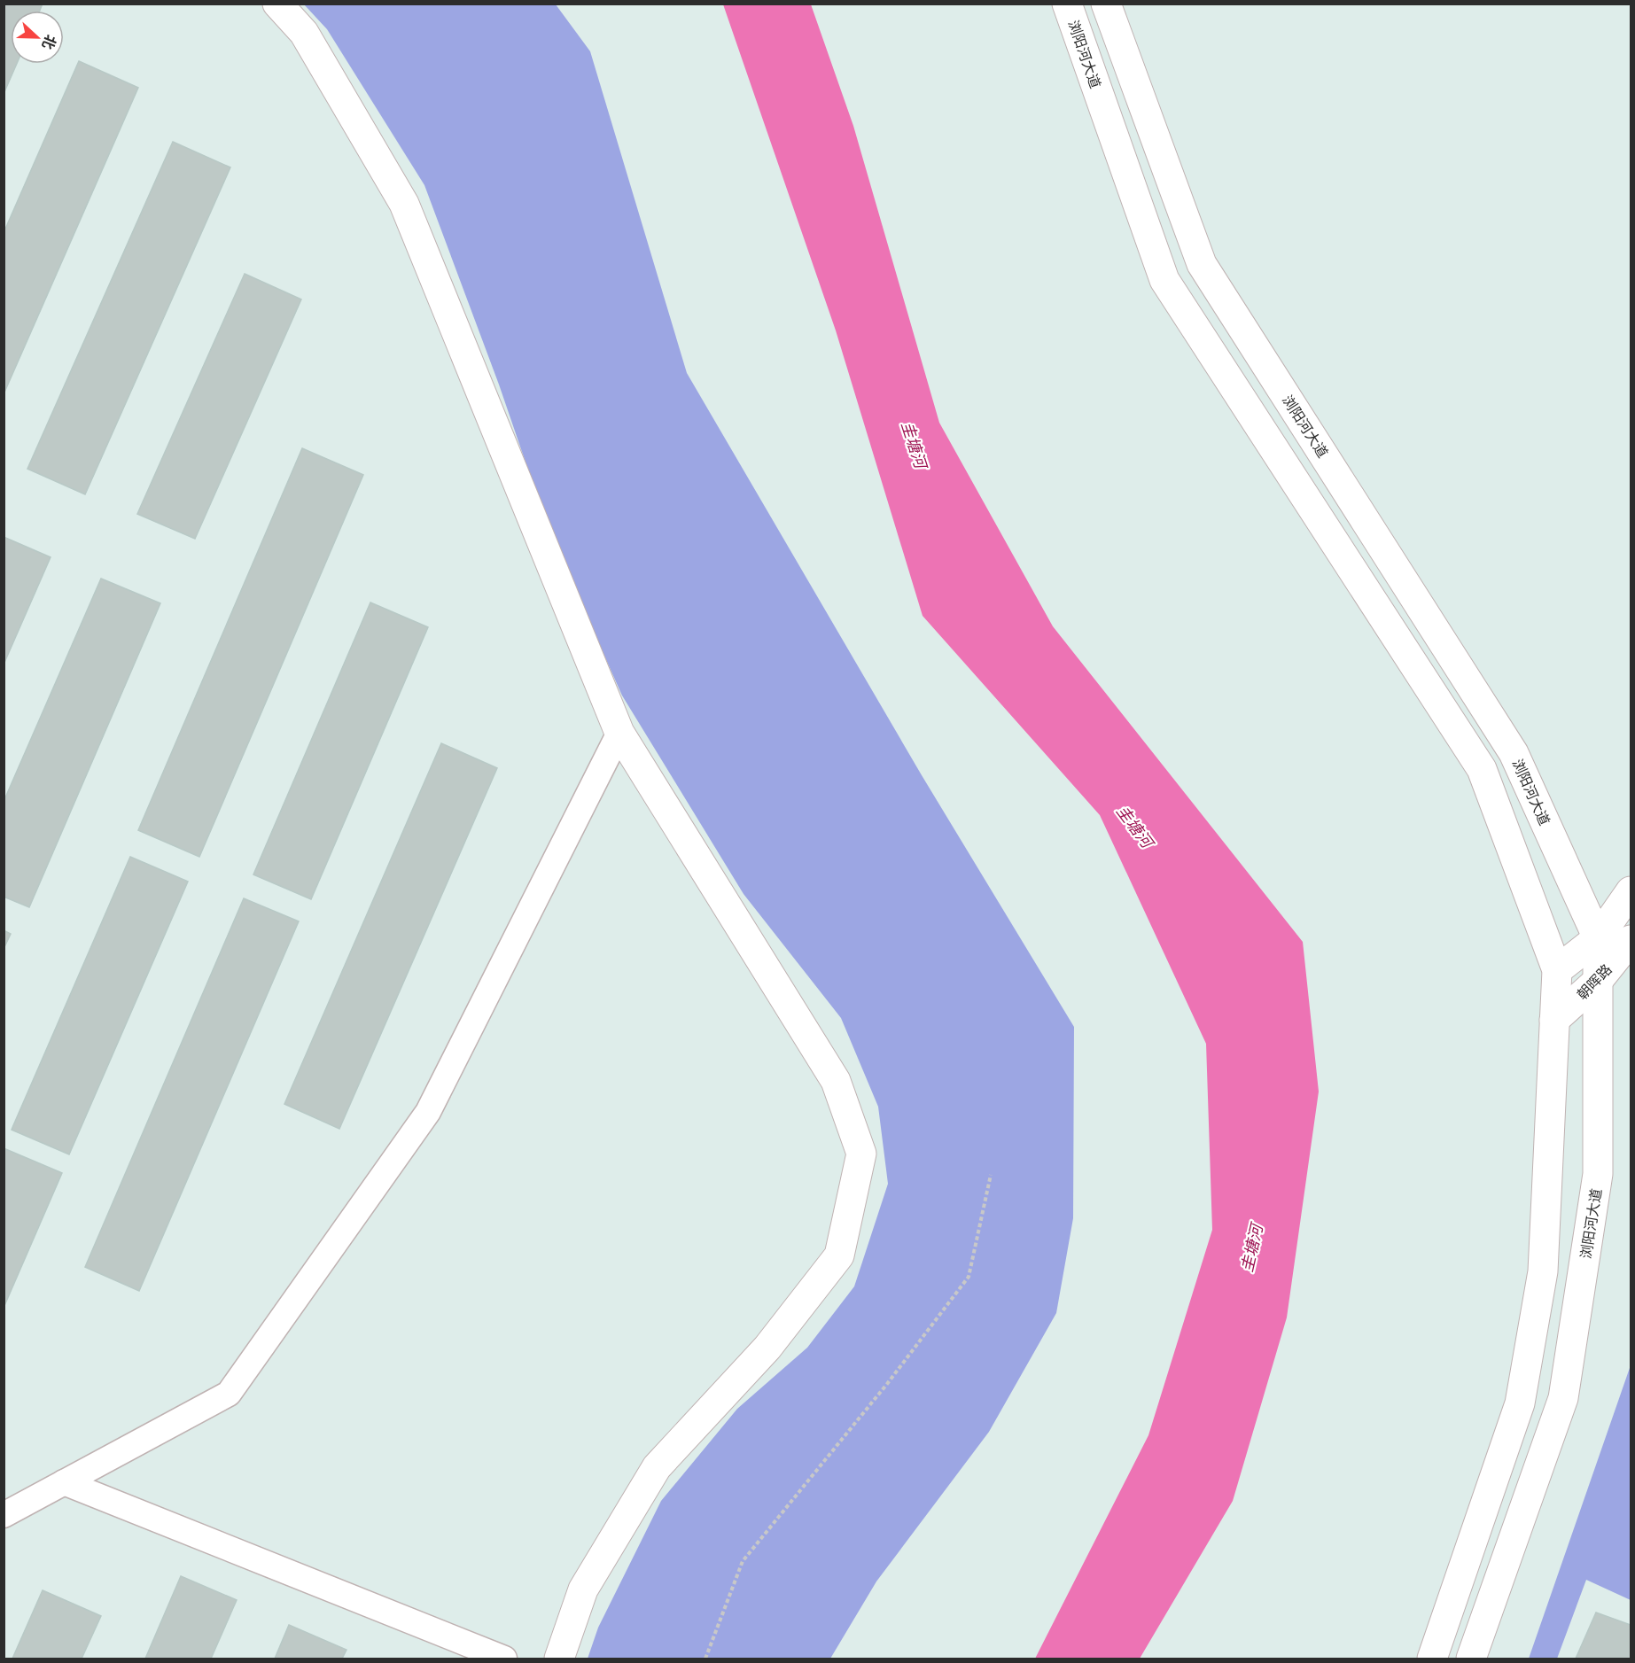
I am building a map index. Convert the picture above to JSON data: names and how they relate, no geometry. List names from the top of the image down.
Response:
{
  "streets": {
    "main road": ["浏阳河大道", "朝晖路"]
  },
  "crossings": [
    ["浏阳河大道", "朝晖路"]
  ],
  "water": ["圭塘河"],
  "north": "right"
}
